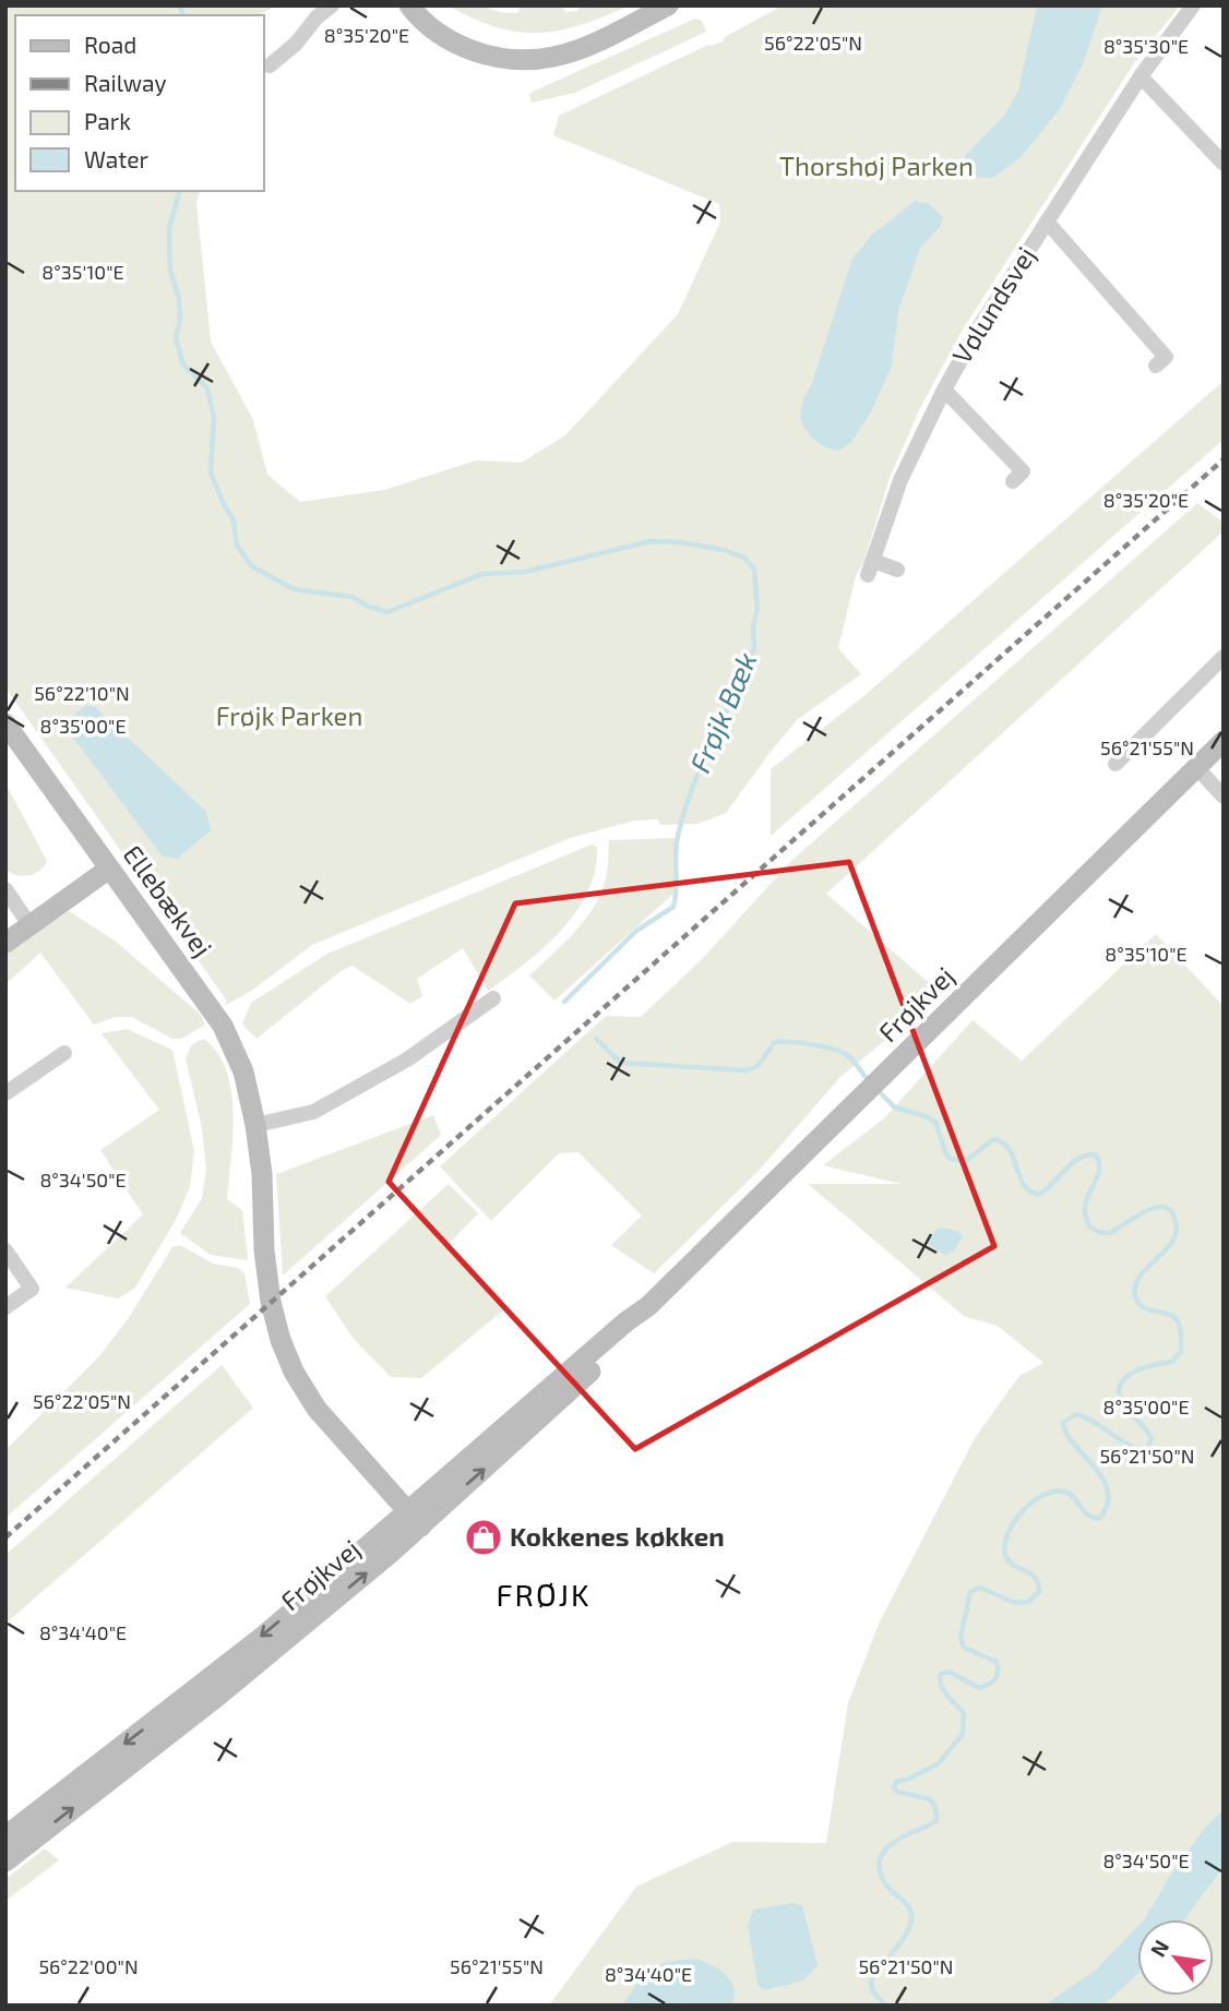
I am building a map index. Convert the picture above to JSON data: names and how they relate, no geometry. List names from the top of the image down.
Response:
{
  "streets": {
    "street": ["Vølundsvej", "Ellebækvej", "Frøjkvej"]
  },
  "crossings": [
    ["Ellebækvej", "Frøjkvej"]
  ],
  "districts": ["FRØJK"],
  "water": ["Frøjk Bæk"],
  "parks": ["Thorshøj Parken", "Frøjk Parken"],
  "places": {
    "shop": ["Kokkenes køkken"]
  },
  "legend": [
    "Road",
    "Railway",
    "Park",
    "Water"
  ],
  "north": "top left",
  "coordinates": [
    "8°35'20\"E",
    "56°22'05\"N",
    "8°35'30\"E",
    "8°35'10\"E",
    "56°22'10\"N",
    "8°35'00\"E",
    "56°21'55\"N",
    "8°34'50\"E",
    "56°21'50\"N",
    "8°34'40\"E",
    "56°22'00\"N"
  ]
}
